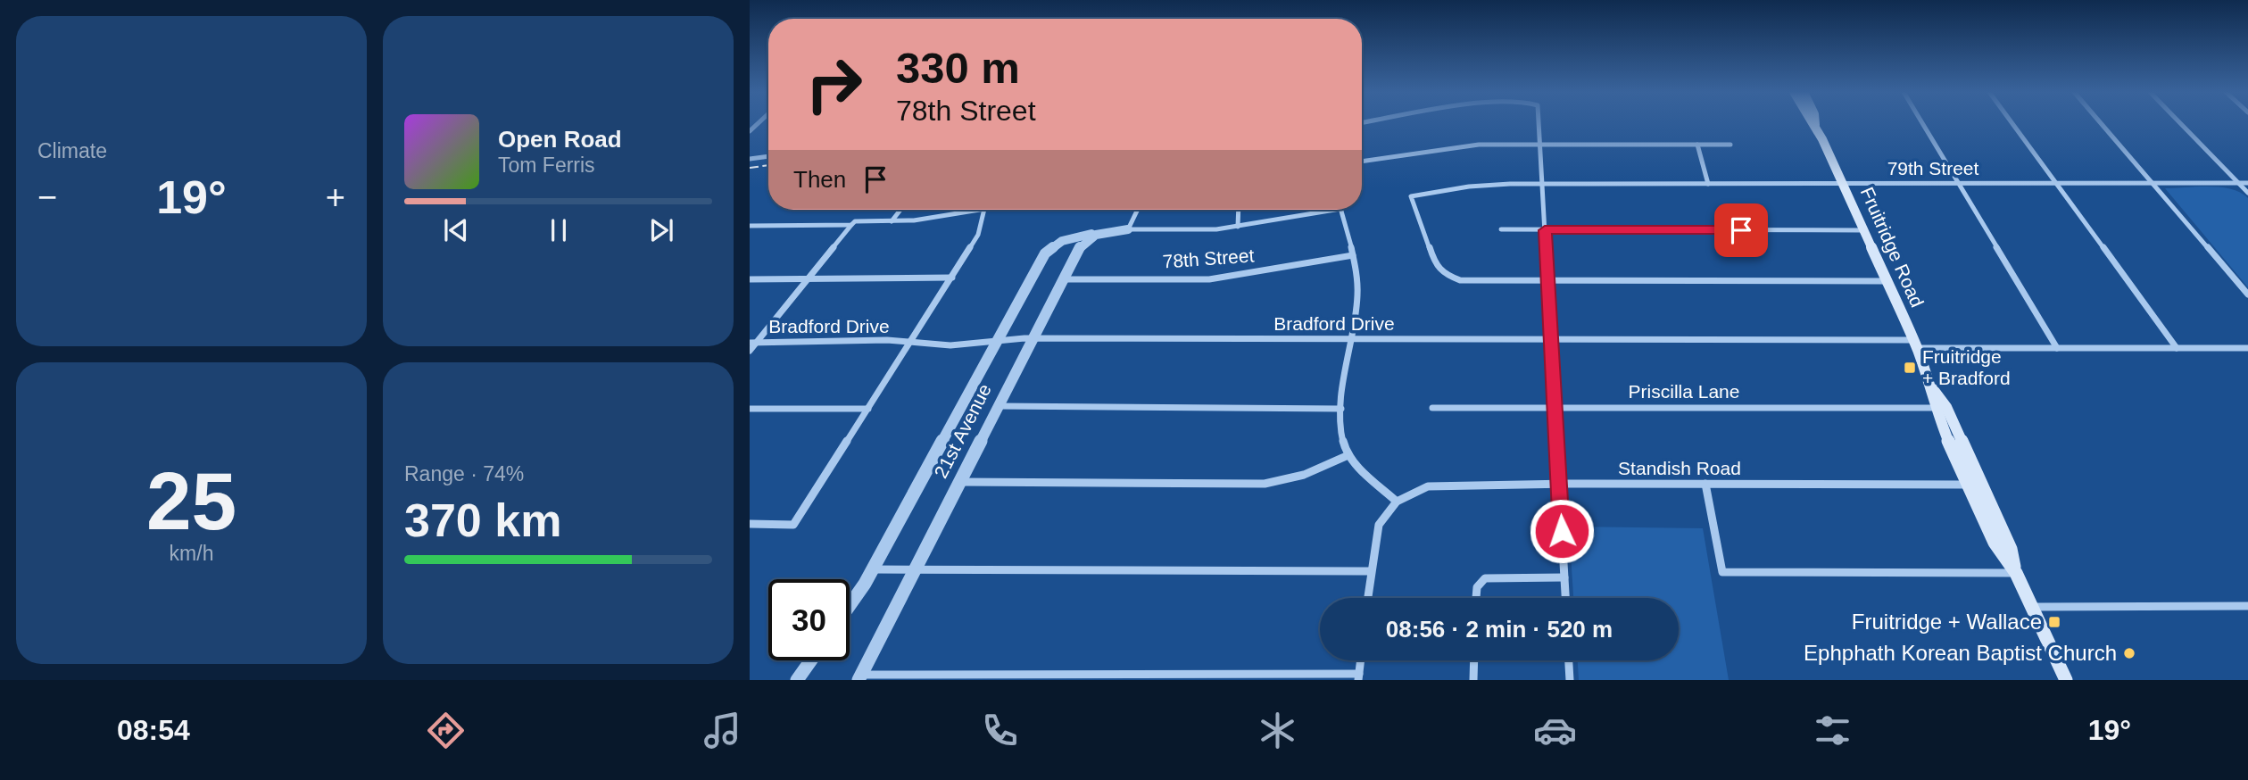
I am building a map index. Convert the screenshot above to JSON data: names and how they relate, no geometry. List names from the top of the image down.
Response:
{
  "streets": {
    "main road": ["Fruitridge Road"],
    "street": [
      "79th Street",
      "78th Street",
      "Bradford Drive",
      "Priscilla Lane",
      "21st Avenue",
      "Standish Road"
    ]
  },
  "crossings": [
    ["79th Street", "Fruitridge Road"],
    ["Fruitridge Road", "Bradford Drive"],
    ["Fruitridge Road", "Priscilla Lane"],
    ["Fruitridge Road", "Standish Road"],
    ["78th Street", "21st Avenue"],
    ["Bradford Drive", "21st Avenue"]
  ],
  "places": {
    "transit": ["Fruitridge + Bradford", "Fruitridge + Wallace"],
    "other": ["Ephphath Korean Baptist Church"]
  },
  "page": {
    "tile": [
      "Climate",
      ["25", "km/h"],
      ["Range · 74%", "370 km"]
    ],
    "turn": ["330 m", "78th Street"],
    "song": ["Open Road", "Tom Ferris"],
    "then": "Then",
    "heat": ["−", "19°", "+"],
    "limit": "30",
    "trip": "08:56 · 2 min · 520 m",
    "tabs": ["08:54", "19°"]
  }
}
